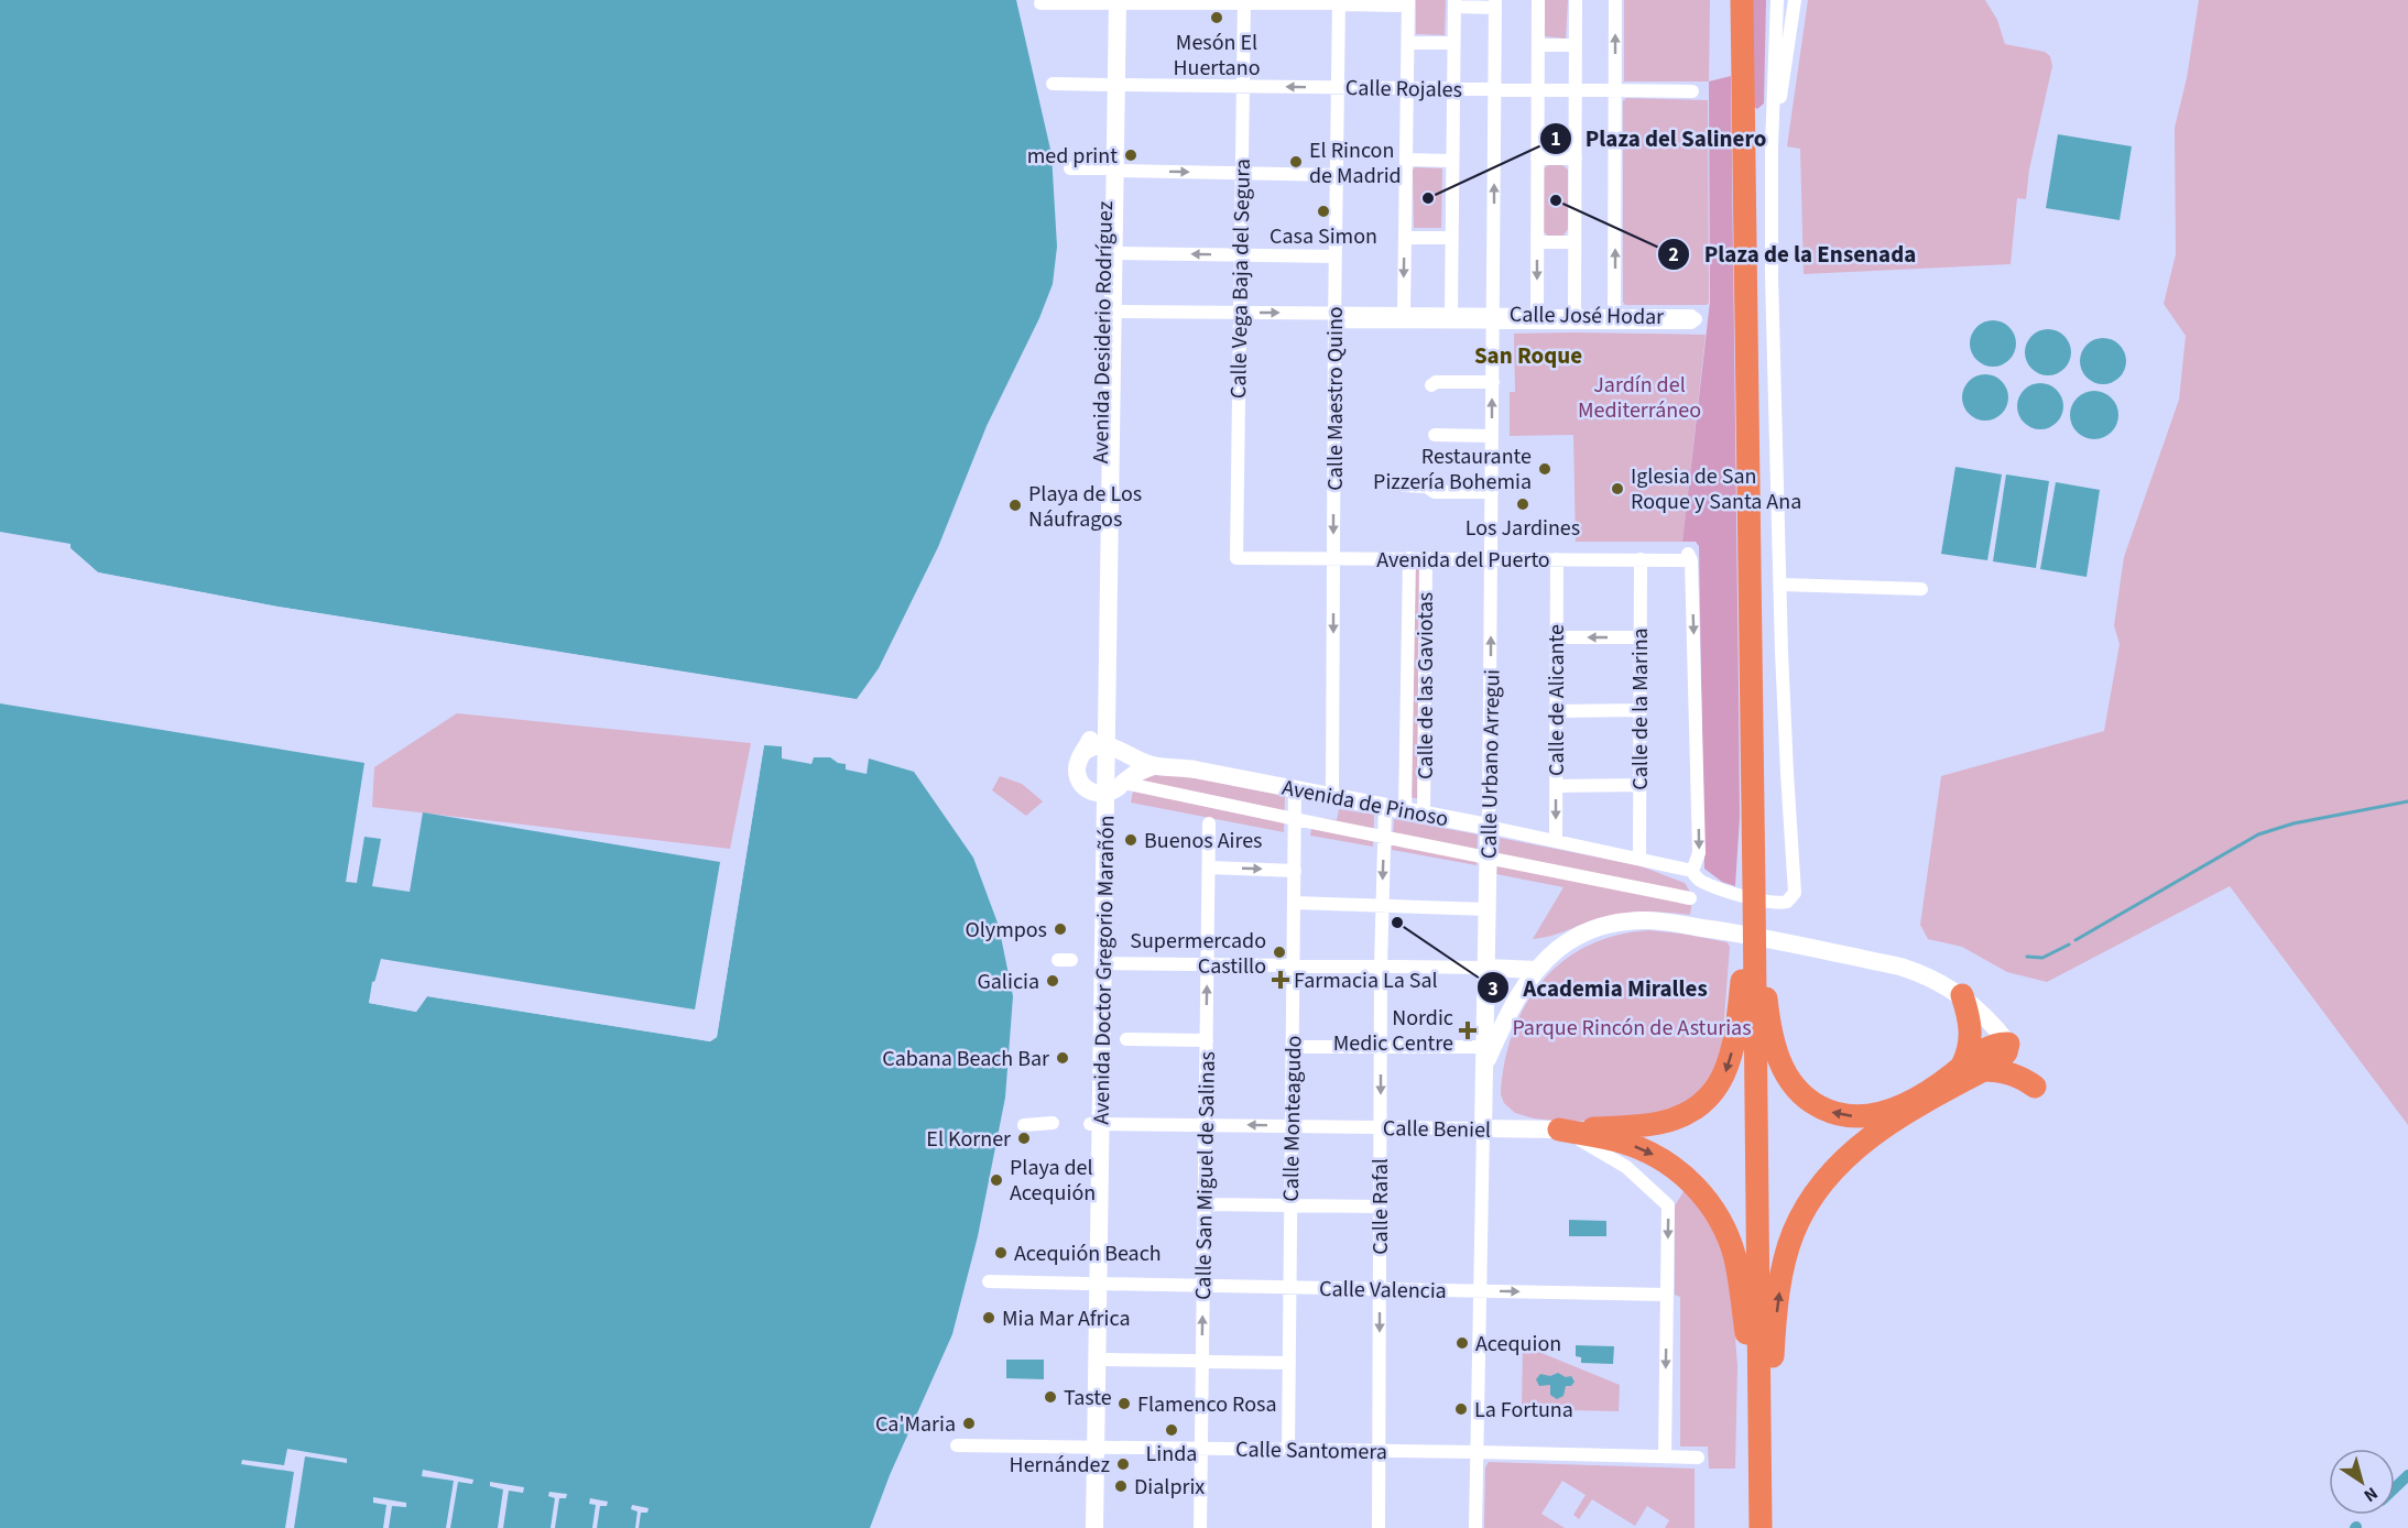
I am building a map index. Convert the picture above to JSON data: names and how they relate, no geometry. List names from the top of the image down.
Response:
{
  "streets": {
    "street": [
      "Calle Rojales",
      "Calle Vega Baja del Segura",
      "Calle José Hodar",
      "Avenida Desiderio Rodríguez",
      "Calle Maestro Quino",
      "Avenida del Puerto",
      "Calle de las Gaviotas",
      "Calle de Alicante",
      "Calle de la Marina",
      "Calle Urbano Arregui",
      "Avenida de Pinoso",
      "Avenida Doctor Gregorio Marañón",
      "Calle Monteagudo",
      "Calle Beniel",
      "Calle San Miguel de Salinas",
      "Calle Rafal",
      "Calle Valencia",
      "Calle Santomera"
    ]
  },
  "crossings": [
    ["Calle Rojales", "Calle Vega Baja del Segura"],
    ["Calle Rojales", "Avenida Desiderio Rodríguez"],
    ["Calle Rojales", "Calle Maestro Quino"],
    ["Calle Rojales", "Calle Urbano Arregui"],
    ["Calle Vega Baja del Segura", "Calle José Hodar"],
    ["Calle Vega Baja del Segura", "Avenida del Puerto"],
    ["Calle José Hodar", "Avenida Desiderio Rodríguez"],
    ["Calle José Hodar", "Calle Maestro Quino"],
    ["Calle José Hodar", "Calle Urbano Arregui"],
    ["Avenida Desiderio Rodríguez", "Avenida de Pinoso"],
    ["Avenida Desiderio Rodríguez", "Avenida Doctor Gregorio Marañón"],
    ["Calle Maestro Quino", "Avenida del Puerto"],
    ["Calle Maestro Quino", "Avenida de Pinoso"],
    ["Avenida del Puerto", "Calle de las Gaviotas"],
    ["Avenida del Puerto", "Calle de Alicante"],
    ["Avenida del Puerto", "Calle de la Marina"],
    ["Avenida del Puerto", "Calle Urbano Arregui"],
    ["Calle de las Gaviotas", "Avenida de Pinoso"],
    ["Calle de Alicante", "Avenida de Pinoso"],
    ["Calle de la Marina", "Avenida de Pinoso"],
    ["Calle Urbano Arregui", "Avenida de Pinoso"],
    ["Calle Urbano Arregui", "Calle Beniel"],
    ["Calle Urbano Arregui", "Calle Valencia"],
    ["Calle Urbano Arregui", "Calle Santomera"],
    ["Avenida de Pinoso", "Avenida Doctor Gregorio Marañón"],
    ["Avenida de Pinoso", "Calle Monteagudo"],
    ["Avenida de Pinoso", "Calle Rafal"],
    ["Avenida Doctor Gregorio Marañón", "Calle Beniel"],
    ["Avenida Doctor Gregorio Marañón", "Calle Valencia"],
    ["Avenida Doctor Gregorio Marañón", "Calle Santomera"],
    ["Calle Monteagudo", "Calle Beniel"],
    ["Calle Monteagudo", "Calle Valencia"],
    ["Calle Monteagudo", "Calle Santomera"],
    ["Calle Beniel", "Calle San Miguel de Salinas"],
    ["Calle Beniel", "Calle Rafal"],
    ["Calle Beniel", "Calle Valencia"],
    ["Calle San Miguel de Salinas", "Calle Valencia"],
    ["Calle San Miguel de Salinas", "Calle Santomera"],
    ["Calle Rafal", "Calle Valencia"],
    ["Calle Rafal", "Calle Santomera"]
  ],
  "one_way": ["Calle Maestro Quino", "Calle Rafal"],
  "districts": ["San Roque"],
  "parks": ["Jardín del Mediterráneo", "Parque Rincón de Asturias"],
  "places": {
    "other": [
      "Mesón El Huertano",
      "med print",
      "El Rincon de Madrid",
      "Plaza del Salinero",
      "Plaza de la Ensenada",
      "Casa Simon",
      "Restaurante Pizzería Bohemia",
      "Iglesia de San Roque y Santa Ana",
      "Los Jardines",
      "Playa de Los Náufragos",
      "Buenos Aires",
      "Academia Miralles",
      "Olympos",
      "Supermercado Castillo",
      "Galicia",
      "Cabana Beach Bar",
      "El Korner",
      "Playa del Acequión",
      "Acequión Beach",
      "Mia Mar Africa",
      "Acequion",
      "Taste",
      "Flamenco Rosa",
      "La Fortuna",
      "Ca'Maria",
      "Linda",
      "Hernández",
      "Dialprix"
    ],
    "health": ["Farmacia La Sal", "Nordic Medic Centre"]
  },
  "north": "bottom right"
}
